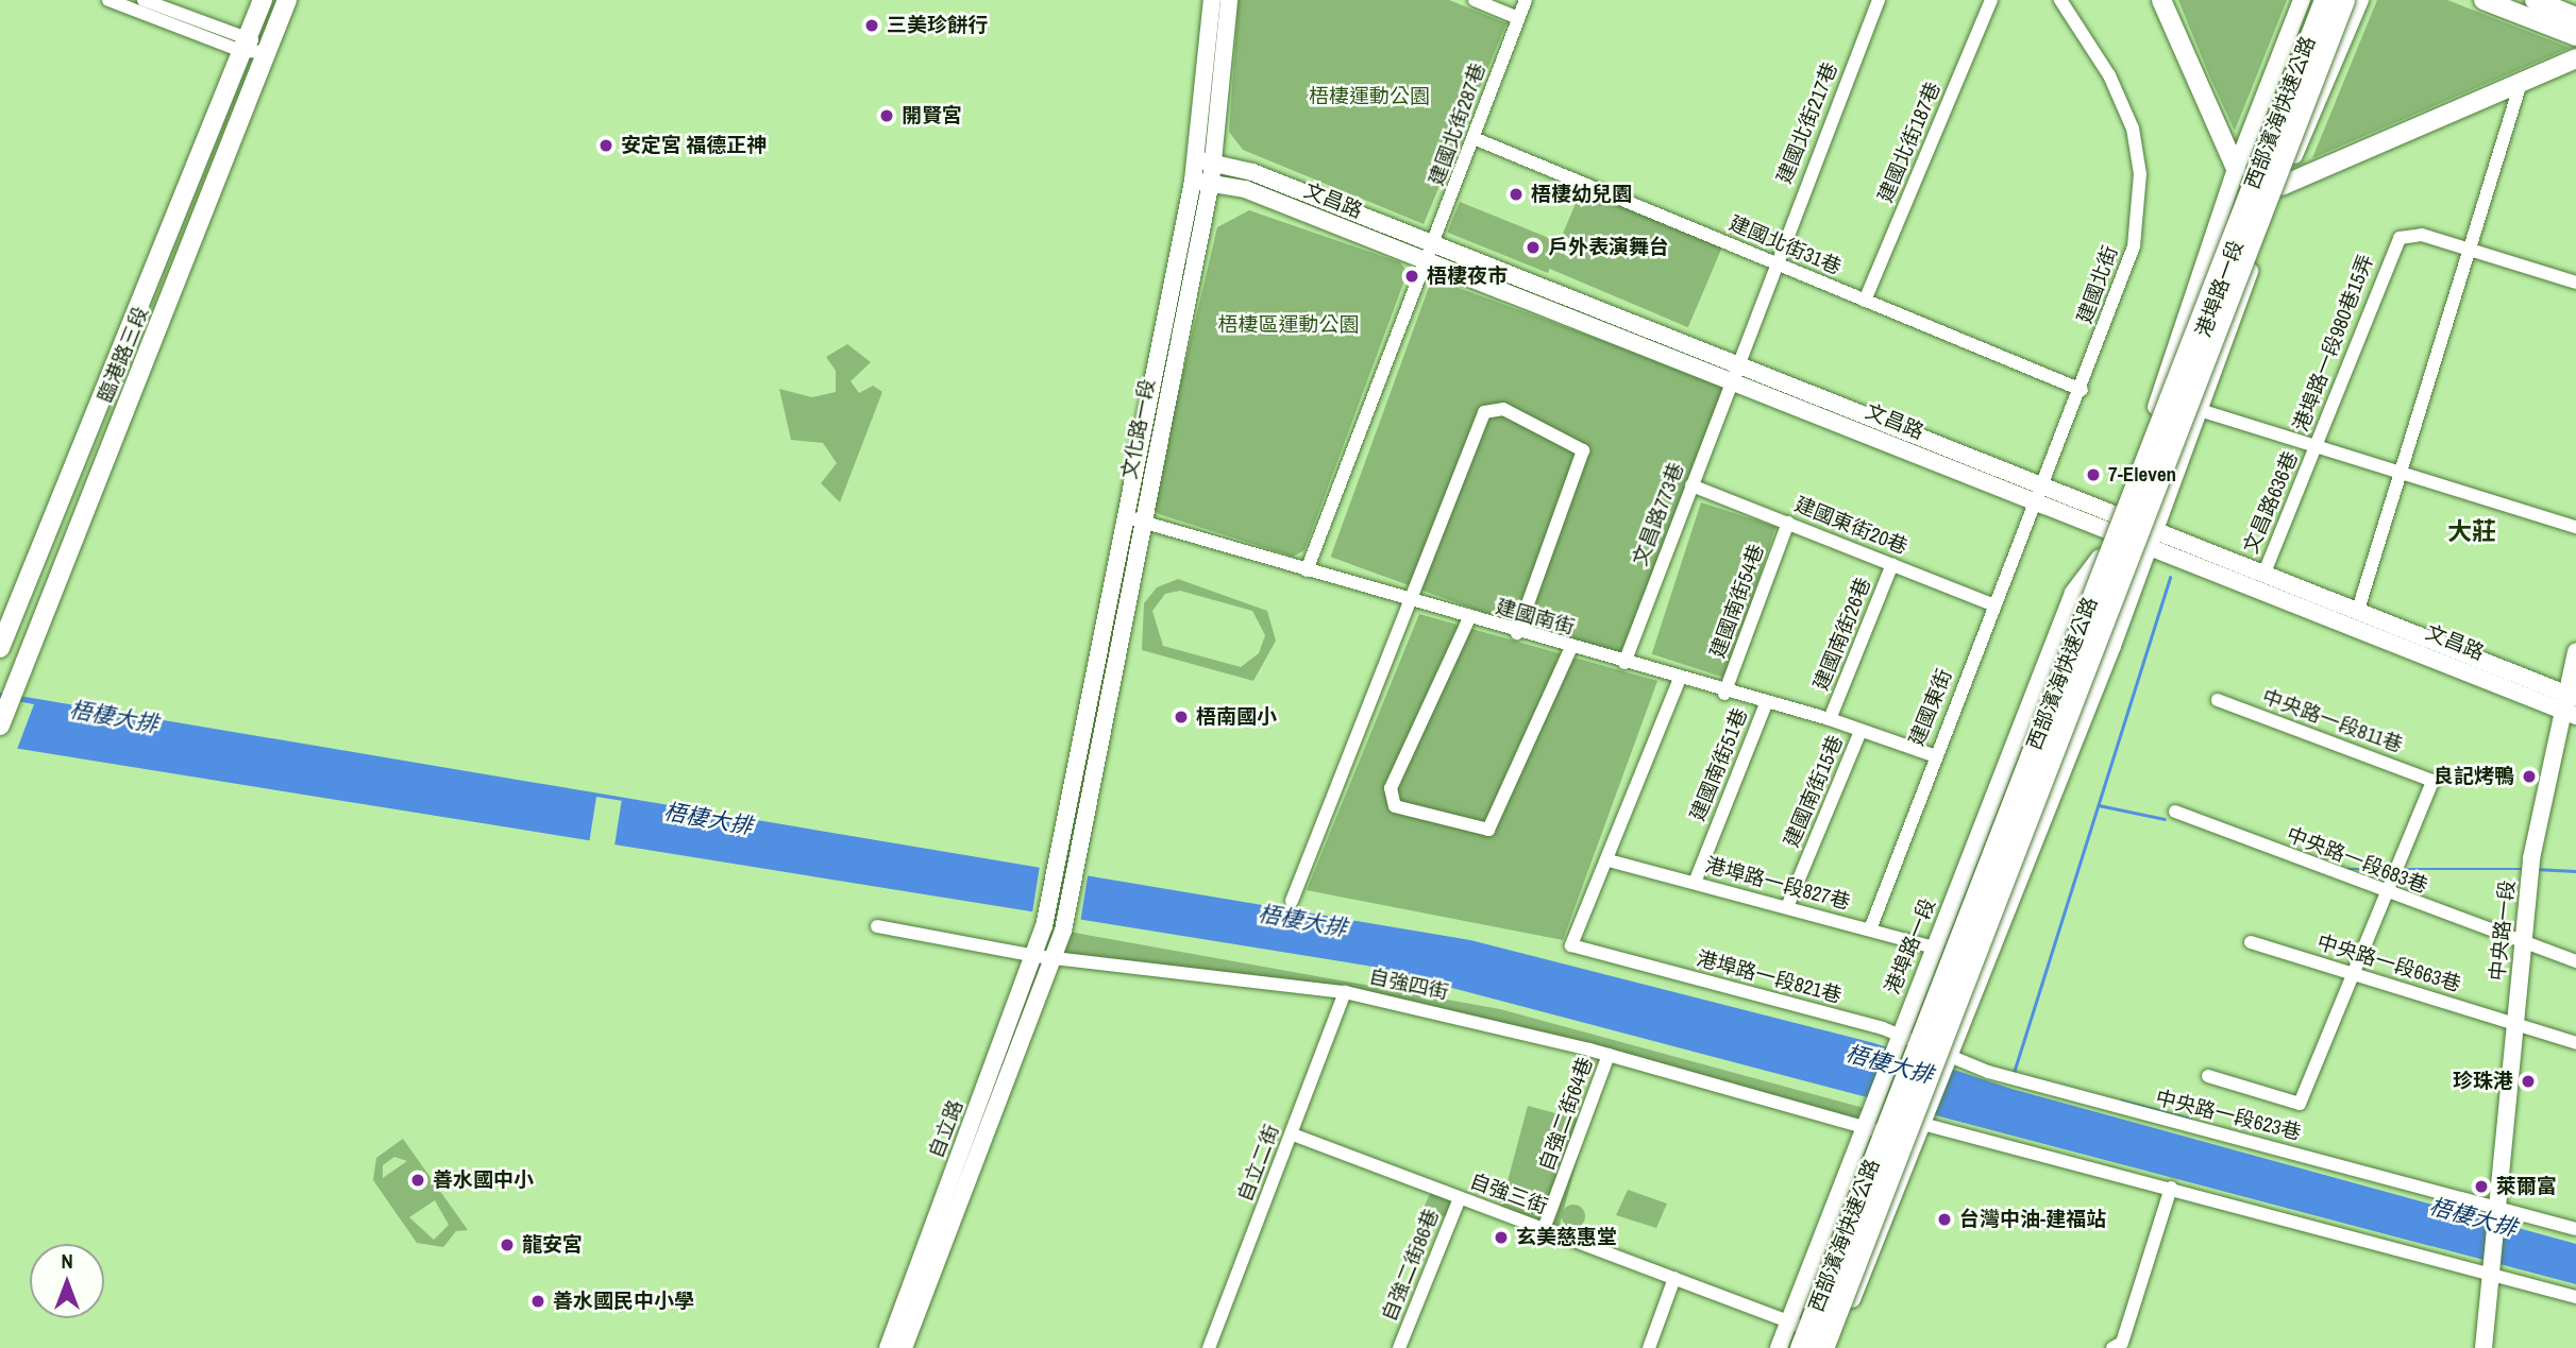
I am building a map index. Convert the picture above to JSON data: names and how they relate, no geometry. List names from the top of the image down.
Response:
{
  "streets": {
    "highway": ["西部濱海快速公路"],
    "main road": ["臨港路三段"],
    "street": [
      "建國北街217巷",
      "建國北街287巷",
      "建國北街187巷",
      "文昌路",
      "建國北街31巷",
      "建國北街",
      "港埠路一段",
      "港埠路一段980巷15弄",
      "文化路一段",
      "文昌路636巷",
      "文昌路773巷",
      "建國東街20巷",
      "建國南街54巷",
      "建國南街",
      "建國南街26巷",
      "建國東街",
      "中央路一段811巷",
      "建國南街51巷",
      "建國南街15巷",
      "中央路一段683巷",
      "港埠路一段827巷",
      "中央路一段",
      "中央路一段663巷",
      "港埠路一段821巷",
      "自強四街",
      "自強二街64巷",
      "中央路一段623巷",
      "自立路",
      "自立二街",
      "自強三街",
      "自強二街86巷"
    ]
  },
  "crossings": [
    ["西部濱海快速公路", "港埠路一段"],
    ["西部濱海快速公路", "自強三街"],
    ["建國北街217巷", "文昌路"],
    ["建國北街217巷", "建國北街31巷"],
    ["建國北街217巷", "文昌路773巷"],
    ["建國北街287巷", "文昌路"],
    ["建國北街287巷", "建國北街31巷"],
    ["建國北街287巷", "建國南街"],
    ["建國北街187巷", "建國北街31巷"],
    ["文昌路", "建國北街"],
    ["文昌路", "港埠路一段"],
    ["文昌路", "文化路一段"],
    ["文昌路", "文昌路636巷"],
    ["文昌路", "文昌路773巷"],
    ["文昌路", "建國東街"],
    ["文昌路", "中央路一段"],
    ["建國北街31巷", "建國北街"],
    ["建國北街", "建國東街"],
    ["港埠路一段", "港埠路一段827巷"],
    ["港埠路一段", "港埠路一段821巷"],
    ["港埠路一段", "自強四街"],
    ["港埠路一段", "中央路一段623巷"],
    ["港埠路一段", "自強三街"],
    ["港埠路一段980巷15弄", "文昌路636巷"],
    ["文化路一段", "建國南街"],
    ["文化路一段", "自立路"],
    ["文昌路773巷", "建國東街20巷"],
    ["文昌路773巷", "建國南街"],
    ["建國東街20巷", "建國南街54巷"],
    ["建國東街20巷", "建國南街26巷"],
    ["建國東街20巷", "建國東街"],
    ["建國南街54巷", "建國南街"],
    ["建國南街", "建國南街26巷"],
    ["建國南街", "建國東街"],
    ["建國南街", "建國南街51巷"],
    ["建國南街", "建國南街15巷"],
    ["建國東街", "港埠路一段827巷"],
    ["中央路一段811巷", "中央路一段683巷"],
    ["建國南街51巷", "港埠路一段827巷"],
    ["建國南街15巷", "港埠路一段827巷"],
    ["中央路一段683巷", "中央路一段"],
    ["港埠路一段827巷", "港埠路一段821巷"],
    ["中央路一段", "中央路一段663巷"],
    ["中央路一段", "中央路一段623巷"],
    ["港埠路一段821巷", "中央路一段623巷"],
    ["自強四街", "自強二街64巷"],
    ["自強四街", "自立路"],
    ["自強四街", "自立二街"],
    ["自強二街64巷", "自強三街"],
    ["自立二街", "自強三街"],
    ["自強三街", "自強二街86巷"]
  ],
  "districts": ["大莊"],
  "water": ["梧棲大排"],
  "parks": ["梧棲運動公園", "梧棲區運動公園"],
  "places": [
    "三美珍餅行",
    "開賢宮",
    "安定宮 福德正神",
    "梧棲幼兒園",
    "戶外表演舞台",
    "梧棲夜市",
    "7-Eleven",
    "梧南國小",
    "良記烤鴨",
    "珍珠港",
    "善水國中小",
    "萊爾富",
    "台灣中油-建福站",
    "玄美慈惠堂",
    "龍安宮",
    "善水國民中小學"
  ],
  "north": "top"
}
